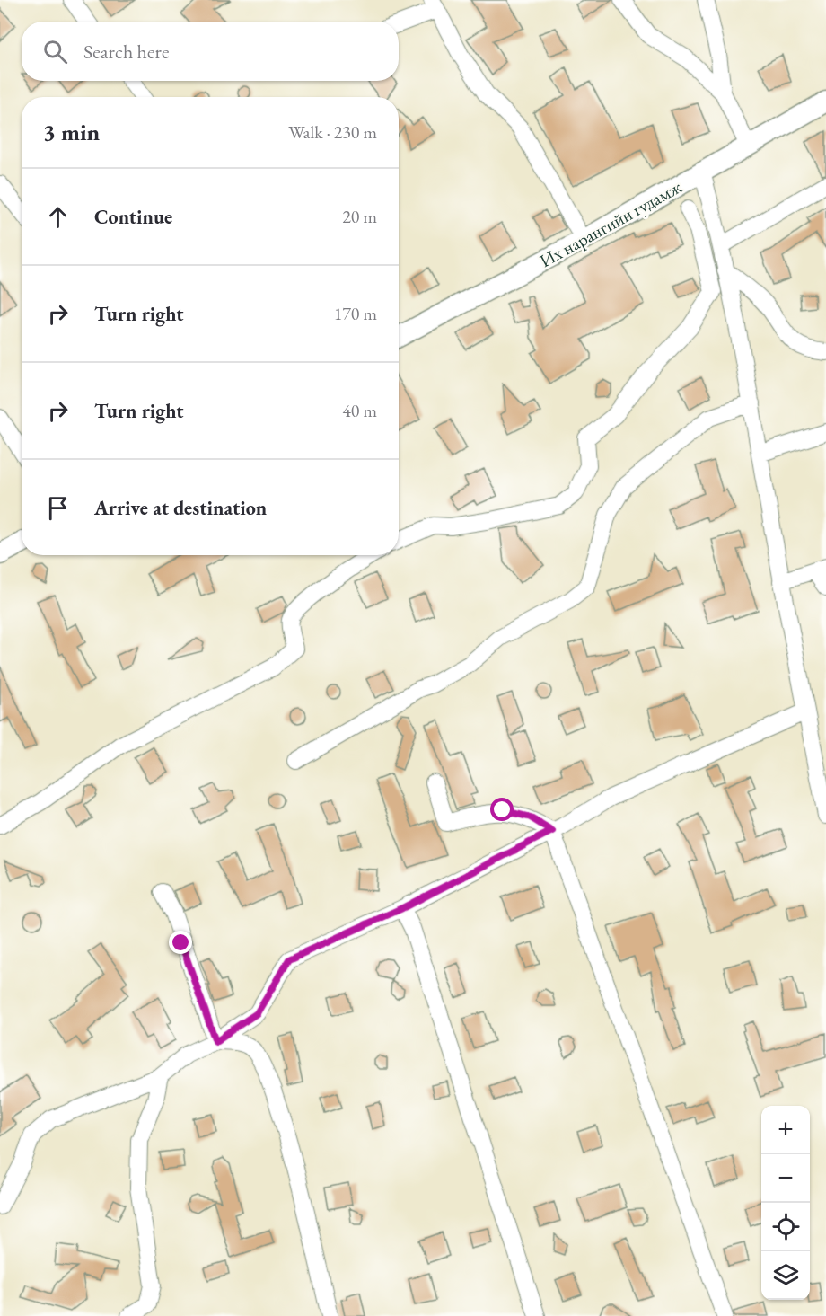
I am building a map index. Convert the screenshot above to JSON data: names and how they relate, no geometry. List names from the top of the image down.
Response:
{
  "streets": {
    "main road": ["Их нарангийн гудамж"]
  },
  "page": {
    "search": "Search here",
    "heading": ["3 min", "Walk · 230 m"],
    "list": [
      ["Continue", "20 m"],
      ["Turn right", "170 m"],
      ["Turn right", "40 m"],
      "Arrive at destination"
    ],
    "map_buttons": ["+", "−"]
  }
}
